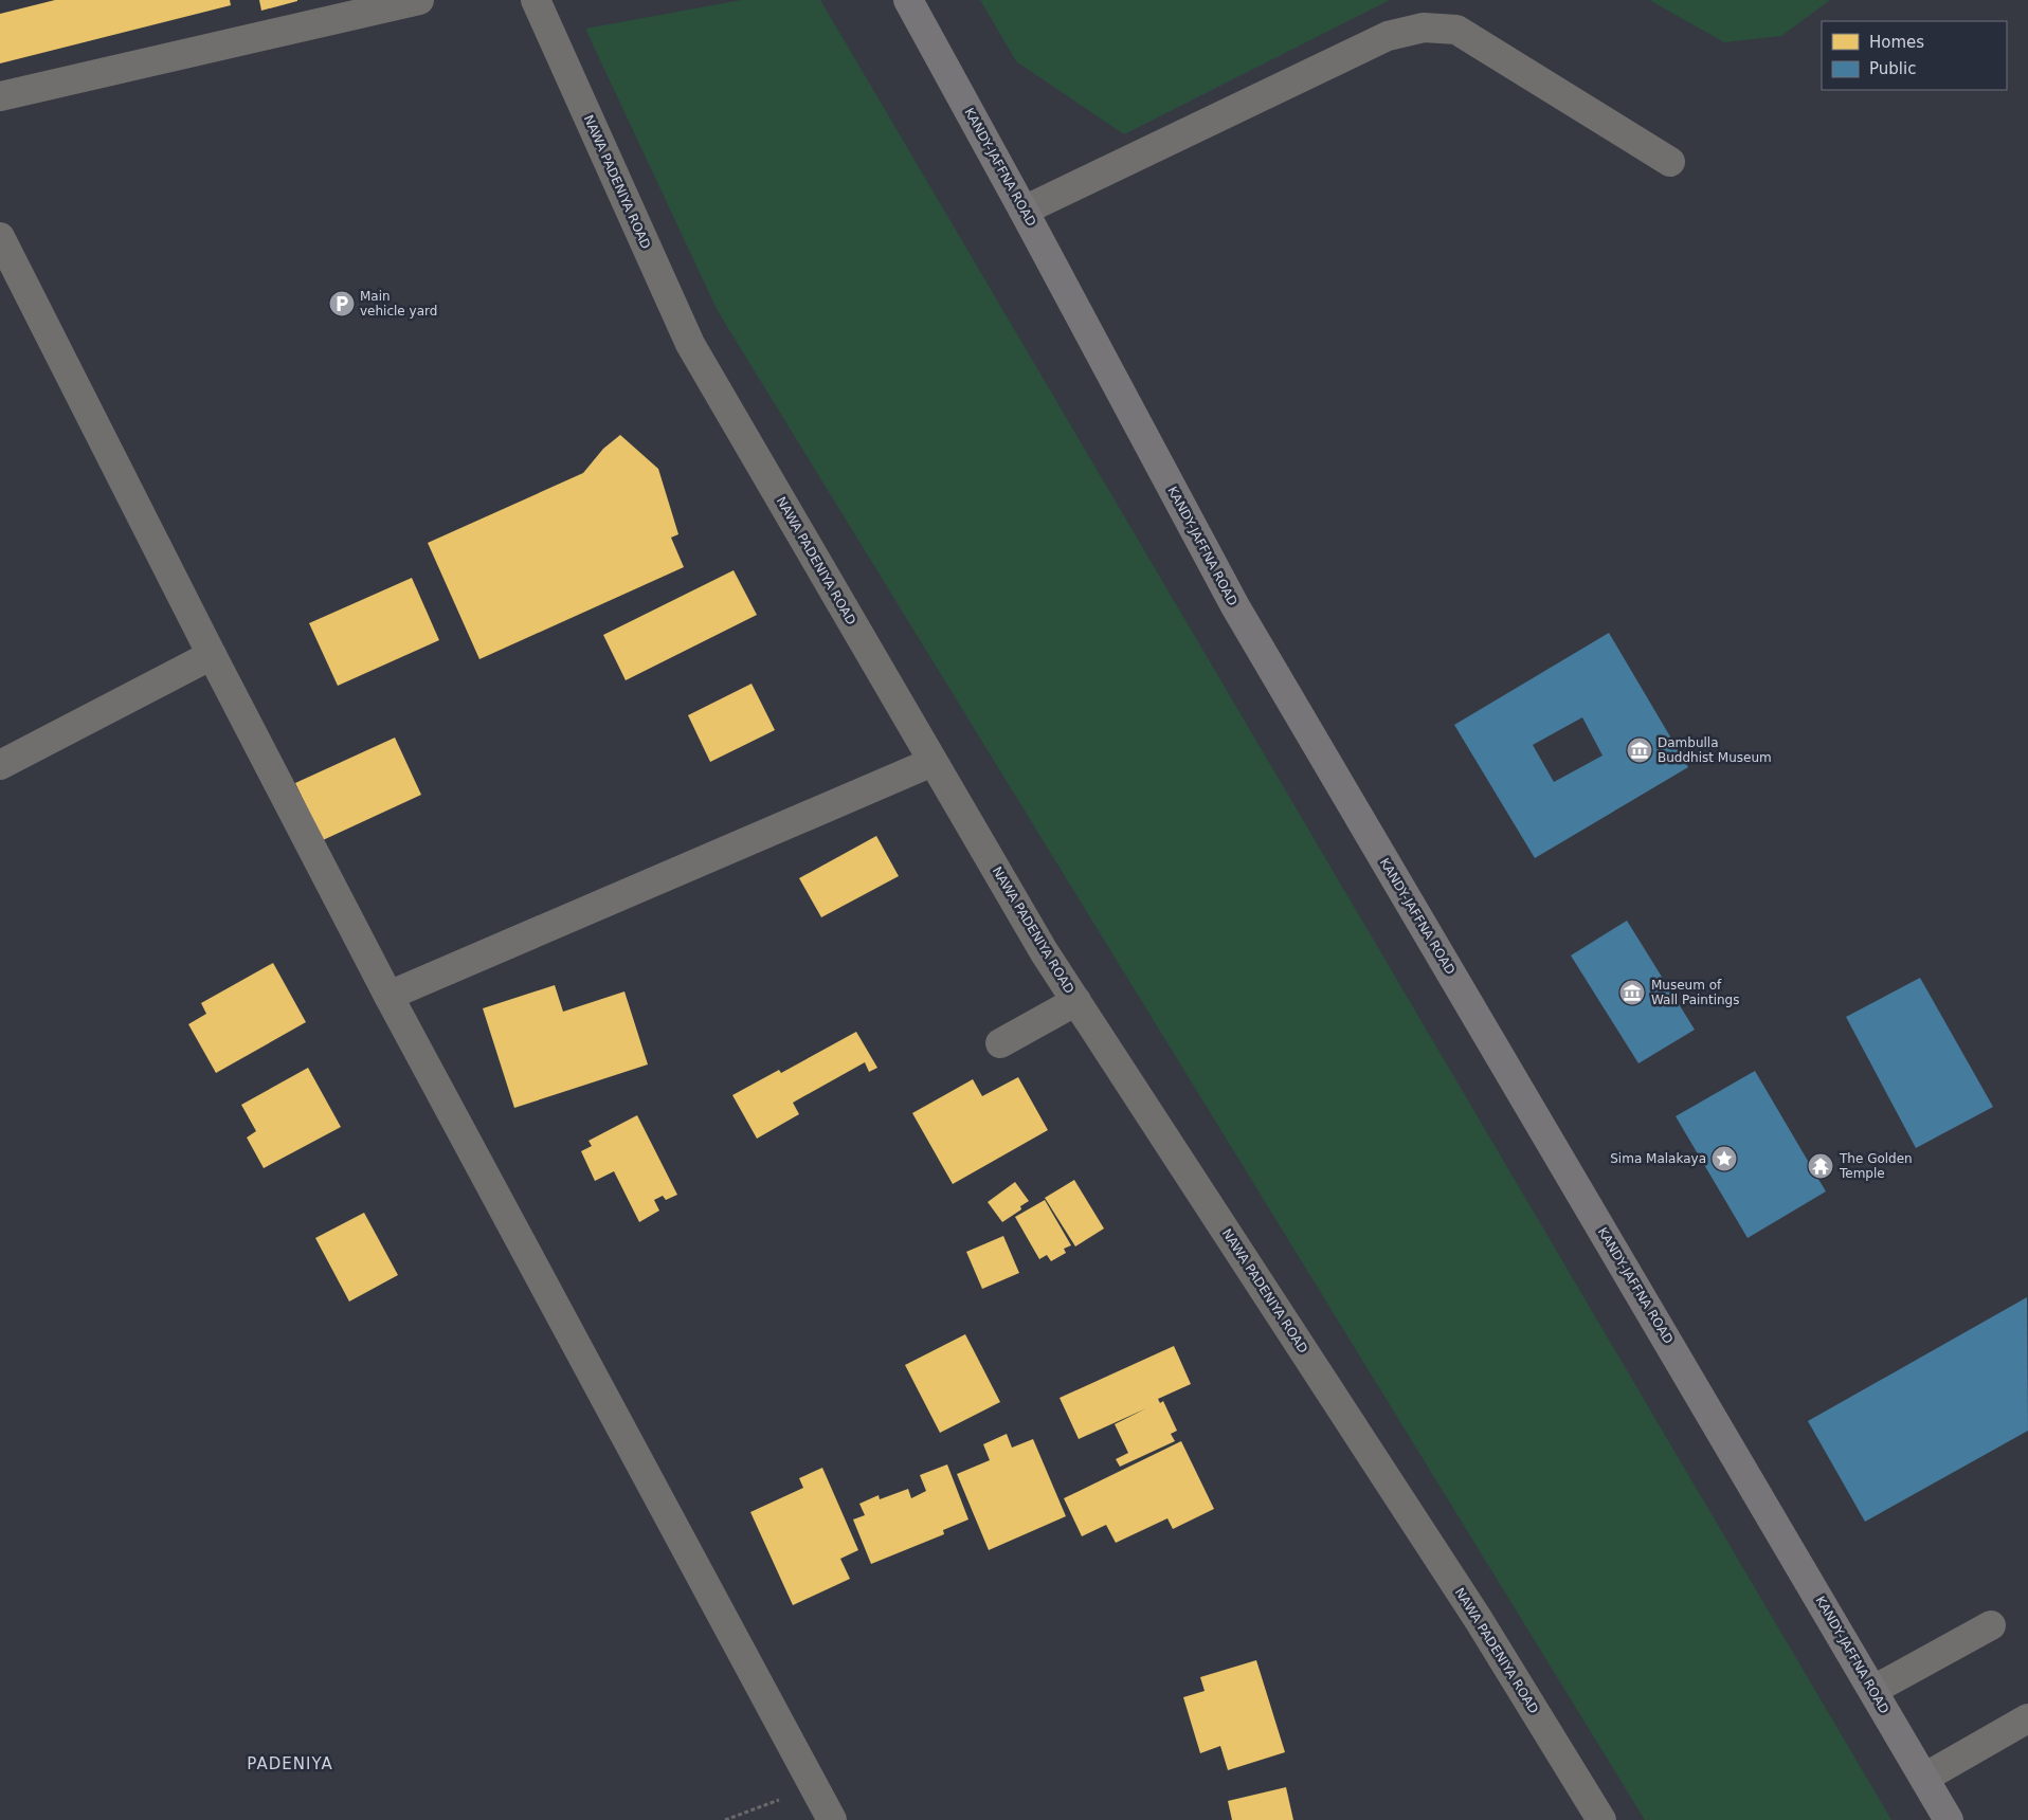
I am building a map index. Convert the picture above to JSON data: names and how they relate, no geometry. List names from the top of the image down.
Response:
{
  "streets": {
    "highway": ["KANDY-JAFFNA ROAD"],
    "street": ["NAWA PADENIYA ROAD"]
  },
  "districts": ["PADENIYA"],
  "places": {
    "parking": ["Main vehicle yard"],
    "museum": ["Dambulla Buddhist Museum", "Museum of Wall Paintings"],
    "place": ["Sima Malakaya"],
    "temple": ["The Golden Temple"]
  },
  "legend": ["Homes", "Public"]
}
